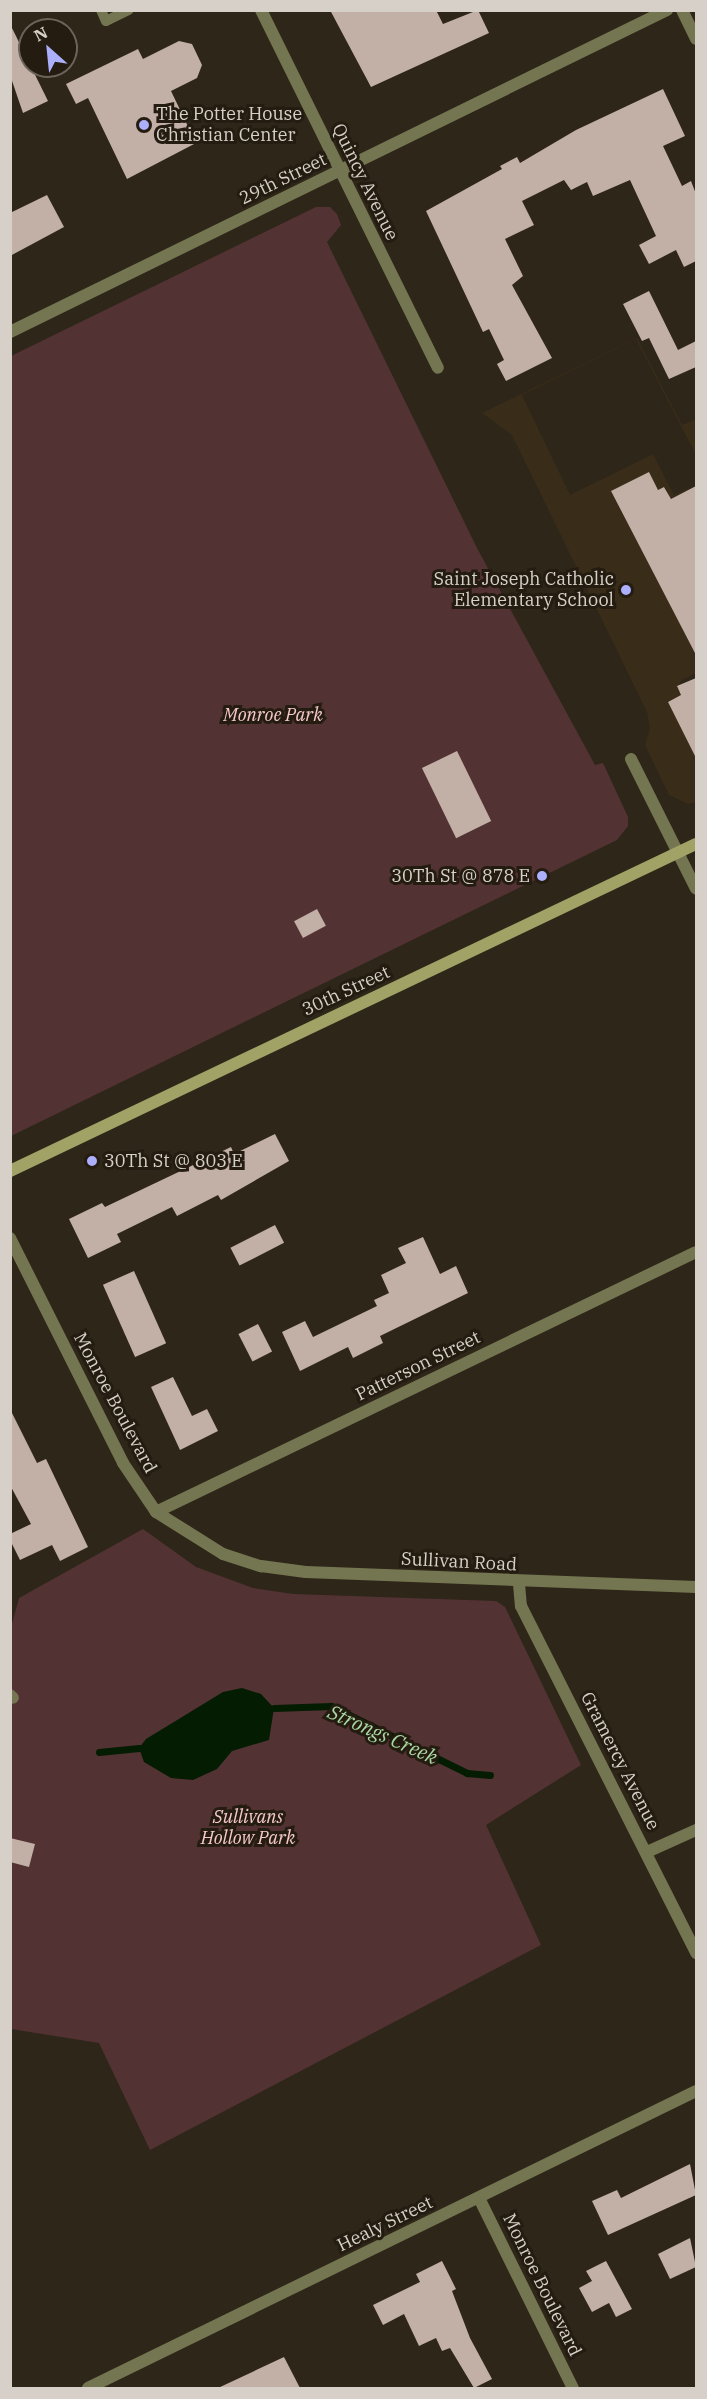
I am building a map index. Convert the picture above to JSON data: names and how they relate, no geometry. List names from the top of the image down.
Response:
{
  "streets": {
    "main road": ["30th Street"],
    "street": [
      "29th Street",
      "Quincy Avenue",
      "Patterson Street",
      "Monroe Boulevard",
      "Sullivan Road",
      "Gramercy Avenue",
      "Healy Street"
    ]
  },
  "crossings": [
    ["29th Street", "Quincy Avenue"],
    ["Patterson Street", "Monroe Boulevard"],
    ["Monroe Boulevard", "Sullivan Road"],
    ["Monroe Boulevard", "Healy Street"],
    ["Sullivan Road", "Gramercy Avenue"]
  ],
  "water": ["Strongs Creek"],
  "parks": ["Monroe Park", "Sullivans Hollow Park"],
  "places": [
    "The Potter House Christian Center",
    "Saint Joseph Catholic Elementary School",
    "30Th St @ 878 E",
    "30Th St @ 803 E"
  ],
  "north": "top left"
}
